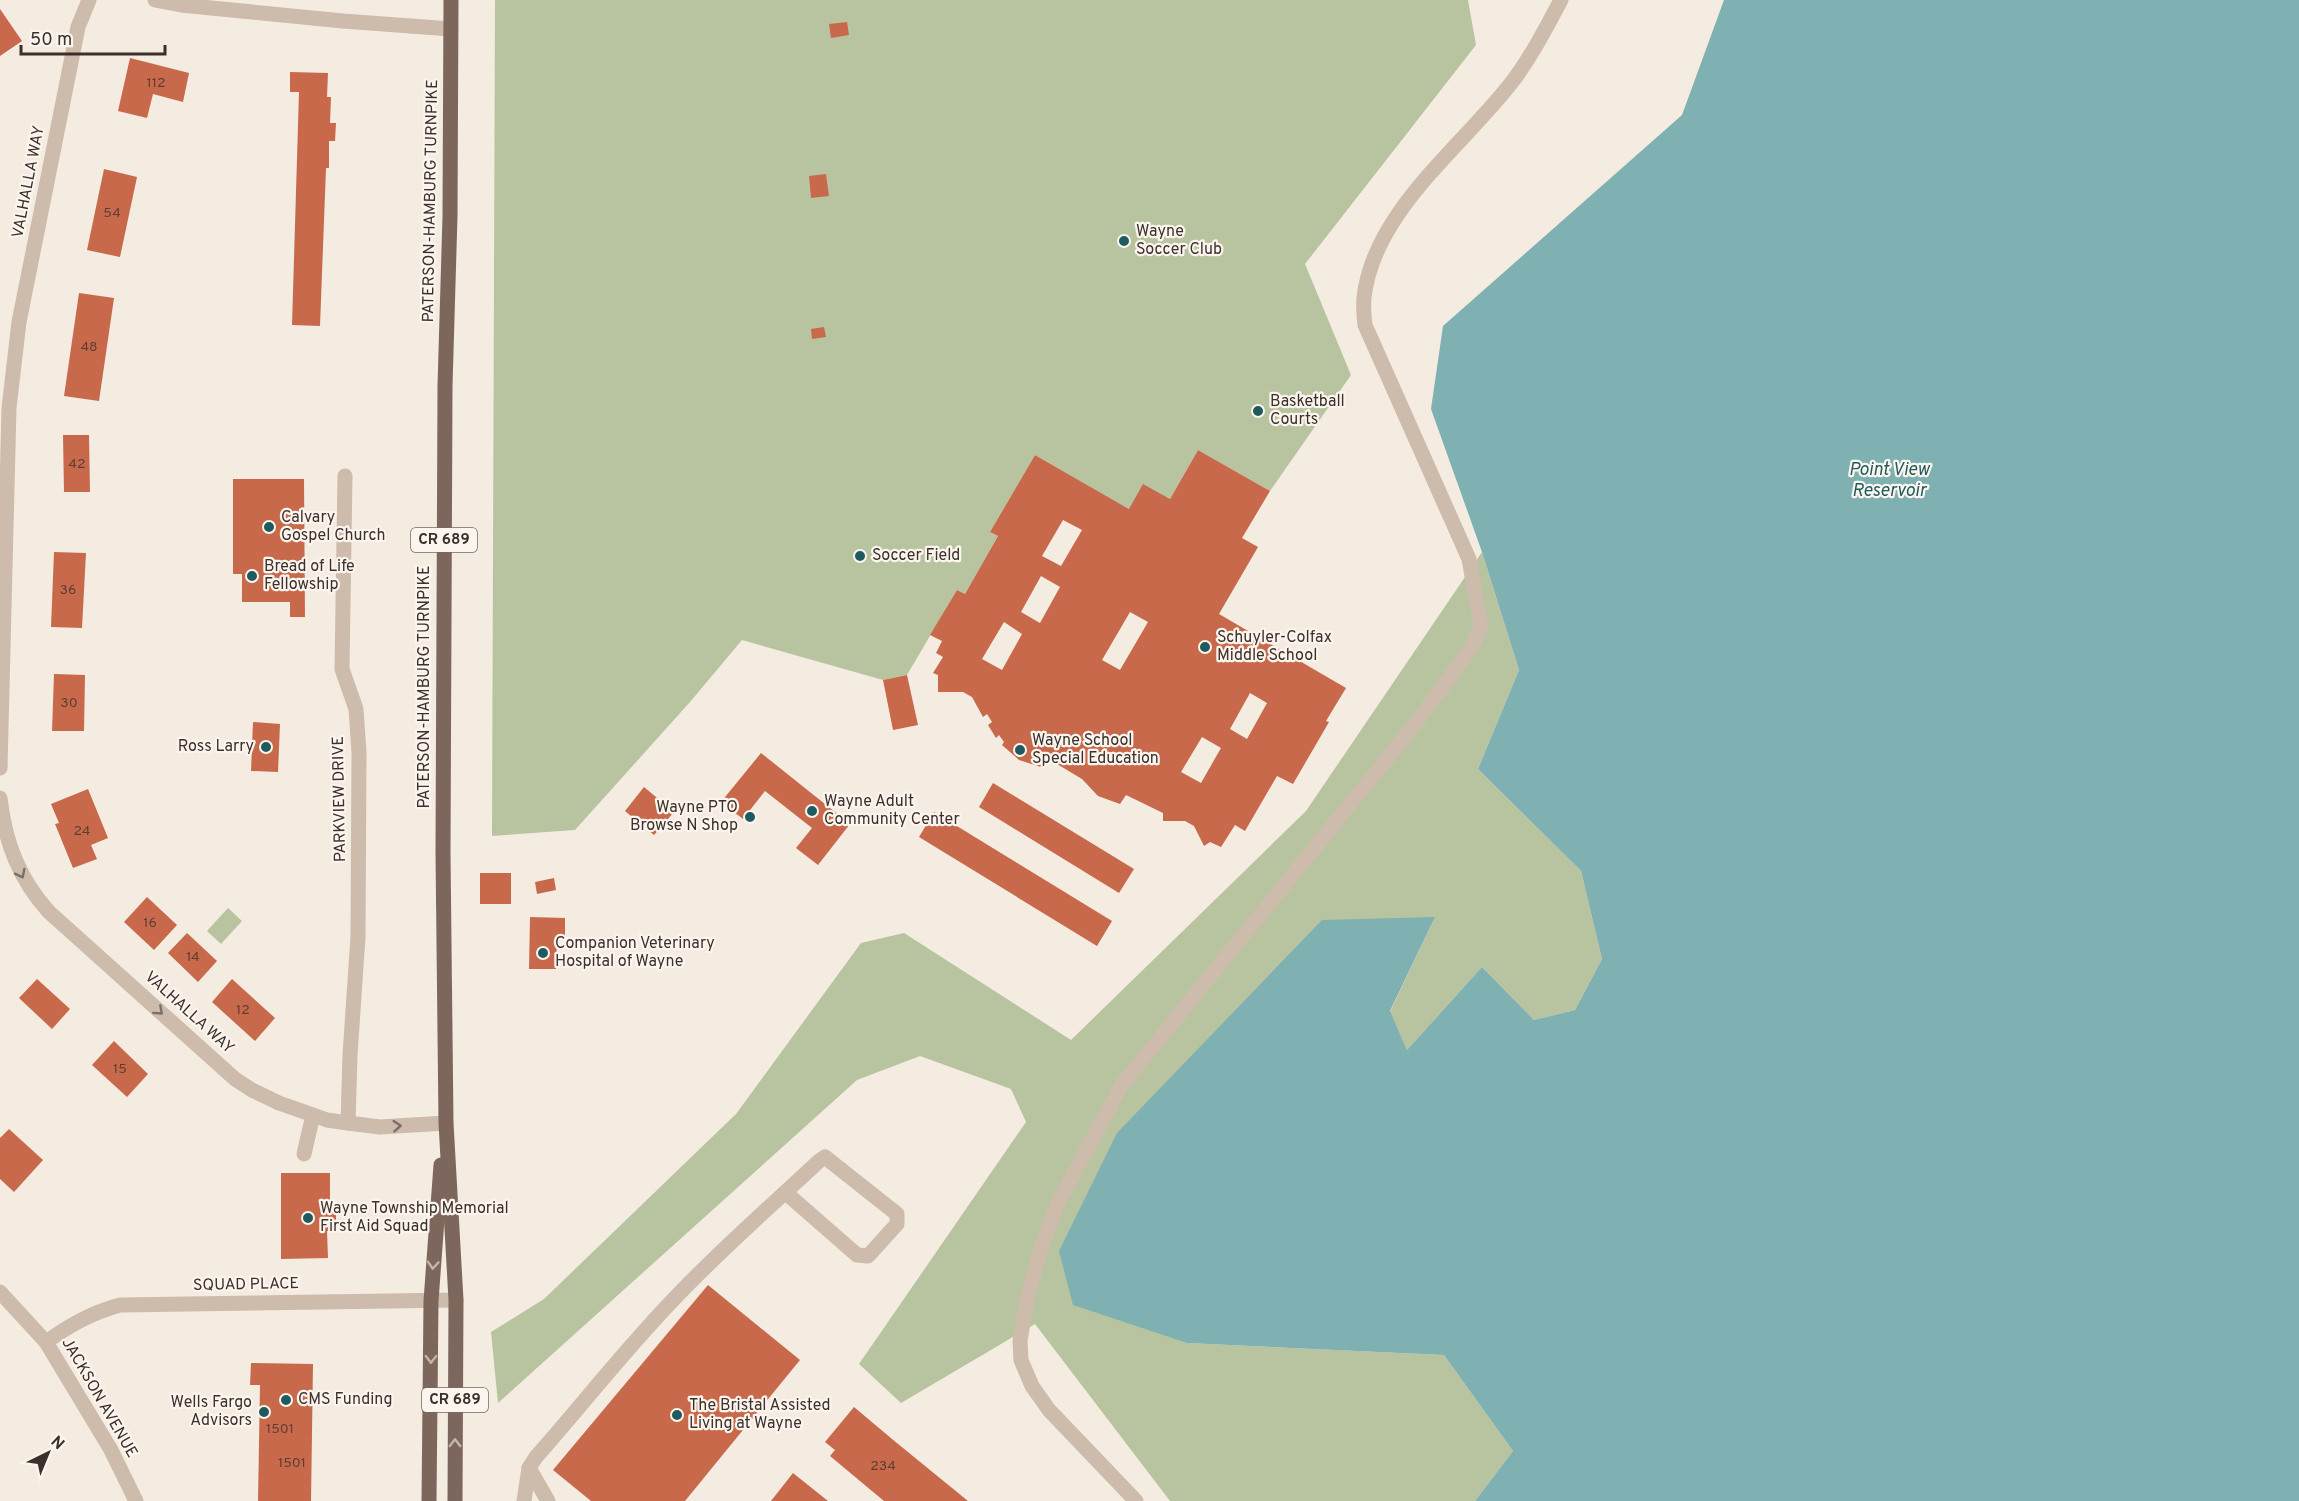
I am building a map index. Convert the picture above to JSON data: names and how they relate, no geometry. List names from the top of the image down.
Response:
{
  "streets": {
    "main road": ["PATERSON-HAMBURG TURNPIKE", "CR 689"],
    "street": [
      "VALHALLA WAY",
      "PARKVIEW DRIVE",
      "SQUAD PLACE",
      "JACKSON AVENUE"
    ]
  },
  "crossings": [
    ["VALHALLA WAY", "PATERSON-HAMBURG TURNPIKE"],
    ["VALHALLA WAY", "PARKVIEW DRIVE"],
    ["PATERSON-HAMBURG TURNPIKE", "SQUAD PLACE"],
    ["SQUAD PLACE", "JACKSON AVENUE"]
  ],
  "one_way": ["VALHALLA WAY"],
  "water": ["Point View Reservoir"],
  "places": [
    "Wayne Soccer Club",
    "Basketball Courts",
    "Calvary Gospel Church",
    "Soccer Field",
    "Bread of Life Fellowship",
    "Schuyler-Colfax Middle School",
    "Ross Larry",
    "Wayne School Special Education",
    "Wayne Adult Community Center",
    "Wayne PTO Browse N Shop",
    "Companion Veterinary Hospital of Wayne",
    "Wayne Township Memorial First Aid Squad",
    "CMS Funding",
    "Wells Fargo Advisors",
    "The Bristal Assisted Living at Wayne"
  ],
  "house_numbers": [
    "112",
    "54",
    "48",
    "42",
    "36",
    "30",
    "24",
    "16",
    "14",
    "12",
    "15",
    "1501",
    "1501",
    "234"
  ],
  "scale_bar": "50 m",
  "north": "top right"
}
